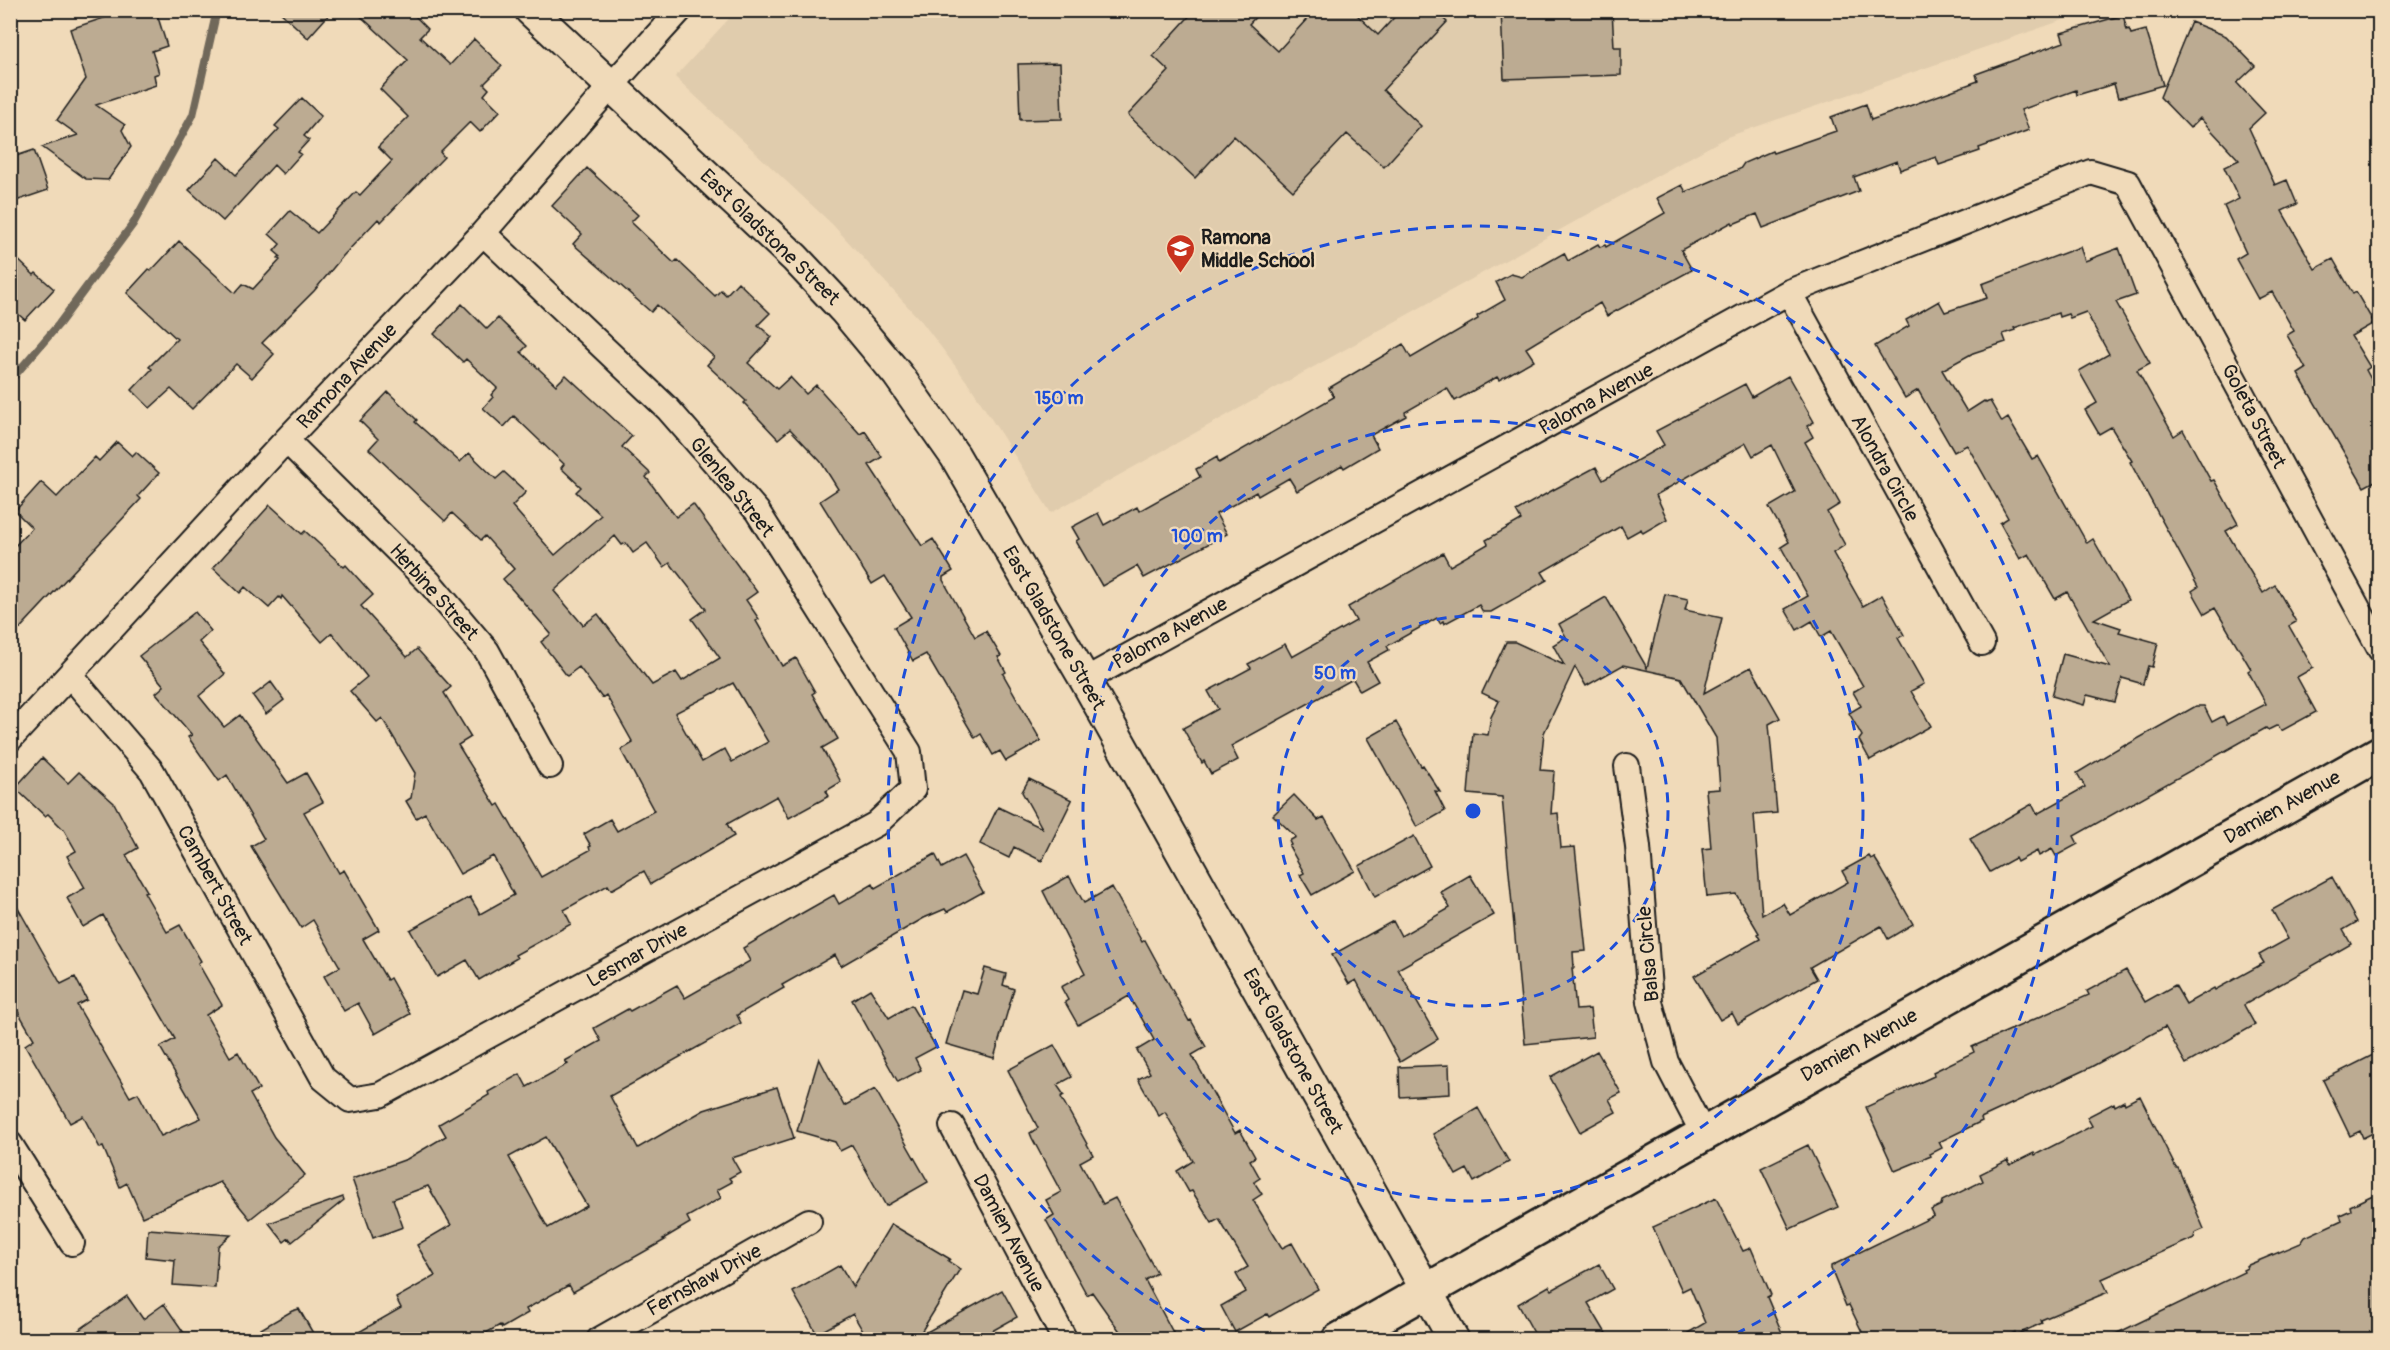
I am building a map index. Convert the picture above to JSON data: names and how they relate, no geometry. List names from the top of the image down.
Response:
{
  "streets": {
    "main road": ["Damien Avenue"],
    "street": [
      "East Gladstone Street",
      "Ramona Avenue",
      "Paloma Avenue",
      "Goleta Street",
      "Alondra Circle",
      "Glenlea Street",
      "Herbine Street",
      "Cambert Street",
      "Balsa Circle",
      "Lesmar Drive",
      "Fernshaw Drive"
    ]
  },
  "crossings": [
    ["East Gladstone Street", "Ramona Avenue"],
    ["East Gladstone Street", "Paloma Avenue"],
    ["East Gladstone Street", "Damien Avenue"],
    ["Ramona Avenue", "Glenlea Street"],
    ["Ramona Avenue", "Herbine Street"],
    ["Ramona Avenue", "Cambert Street"],
    ["Paloma Avenue", "Goleta Street"],
    ["Paloma Avenue", "Alondra Circle"],
    ["Glenlea Street", "Lesmar Drive"],
    ["Damien Avenue", "Balsa Circle"],
    ["Cambert Street", "Lesmar Drive"]
  ],
  "places": {
    "school or university": ["Ramona Middle School"]
  },
  "rings": ["150 m", "100 m", "50 m"]
}
